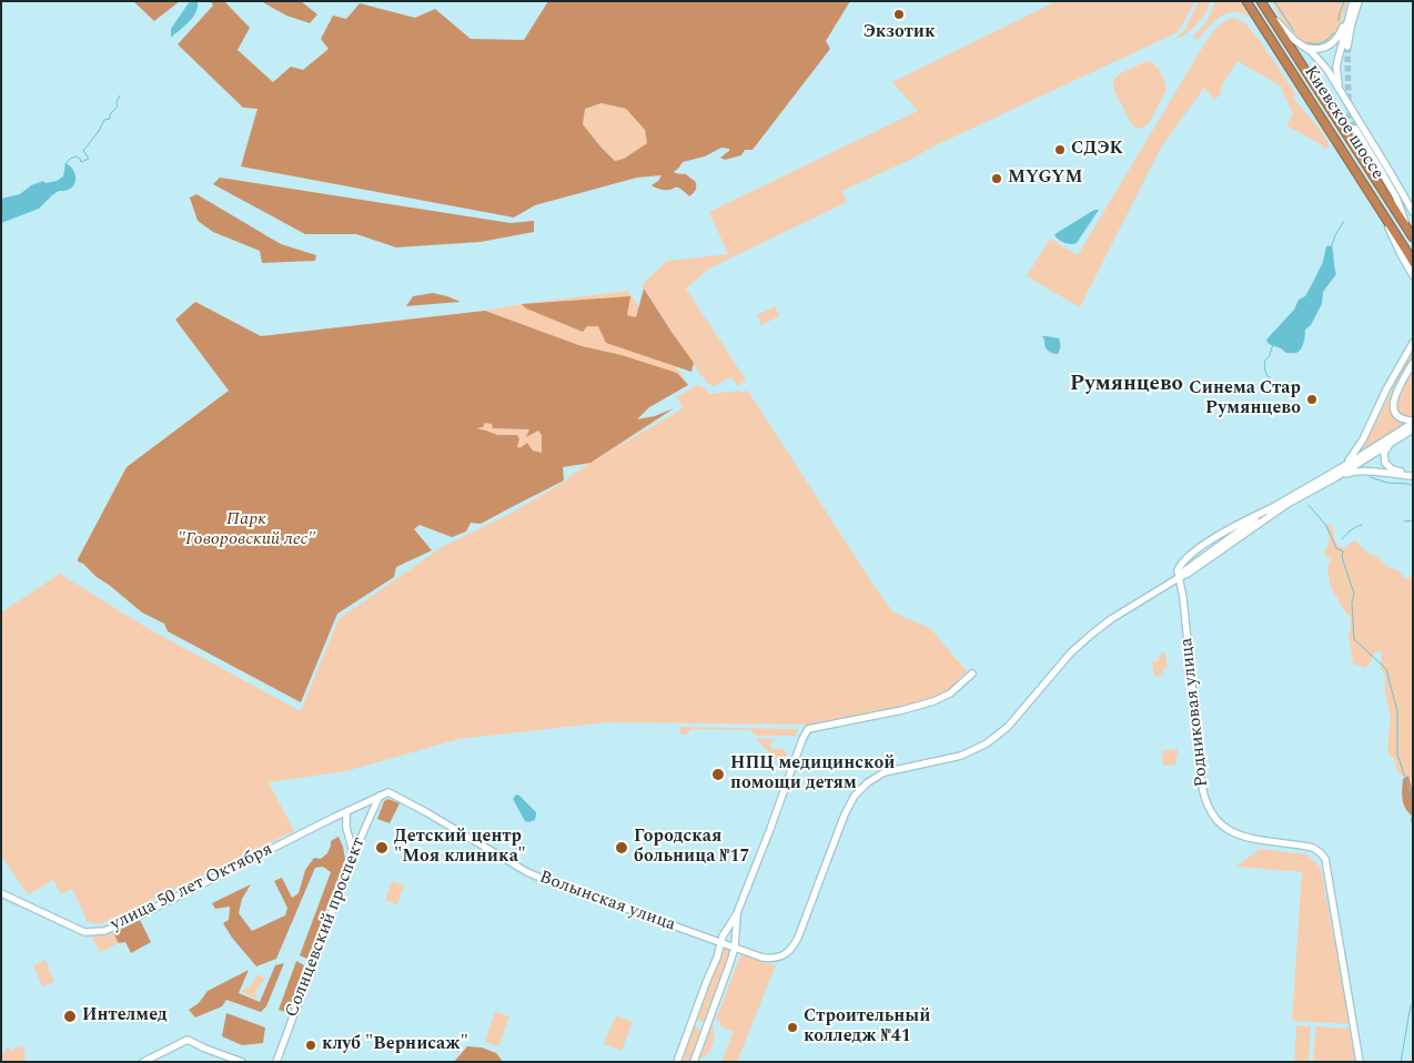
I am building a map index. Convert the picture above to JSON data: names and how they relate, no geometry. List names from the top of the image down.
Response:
{
  "streets": {
    "highway": ["Киевское шоссе"],
    "street": [
      "Родниковая улица",
      "улица 50 лет Октября",
      "Волынская улица",
      "Солнцевский проспект"
    ]
  },
  "crossings": [
    ["Родниковая улица", "Волынская улица"],
    ["улица 50 лет Октября", "Волынская улица"],
    ["улица 50 лет Октября", "Солнцевский проспект"],
    ["Волынская улица", "Солнцевский проспект"]
  ],
  "districts": ["Румянцево"],
  "parks": ["Парк \"Говоровский лес\""],
  "places": [
    "Экзотик",
    "СДЭК",
    "MYGYM",
    "Синема Стар Румянцево",
    "НПЦ медицинской помощи детям",
    "Детский центр \"Моя клиника\"",
    "Городская больница №17",
    "Интелмед",
    "Строительный колледж №41",
    "клуб \"Вернисаж\""
  ]
}
